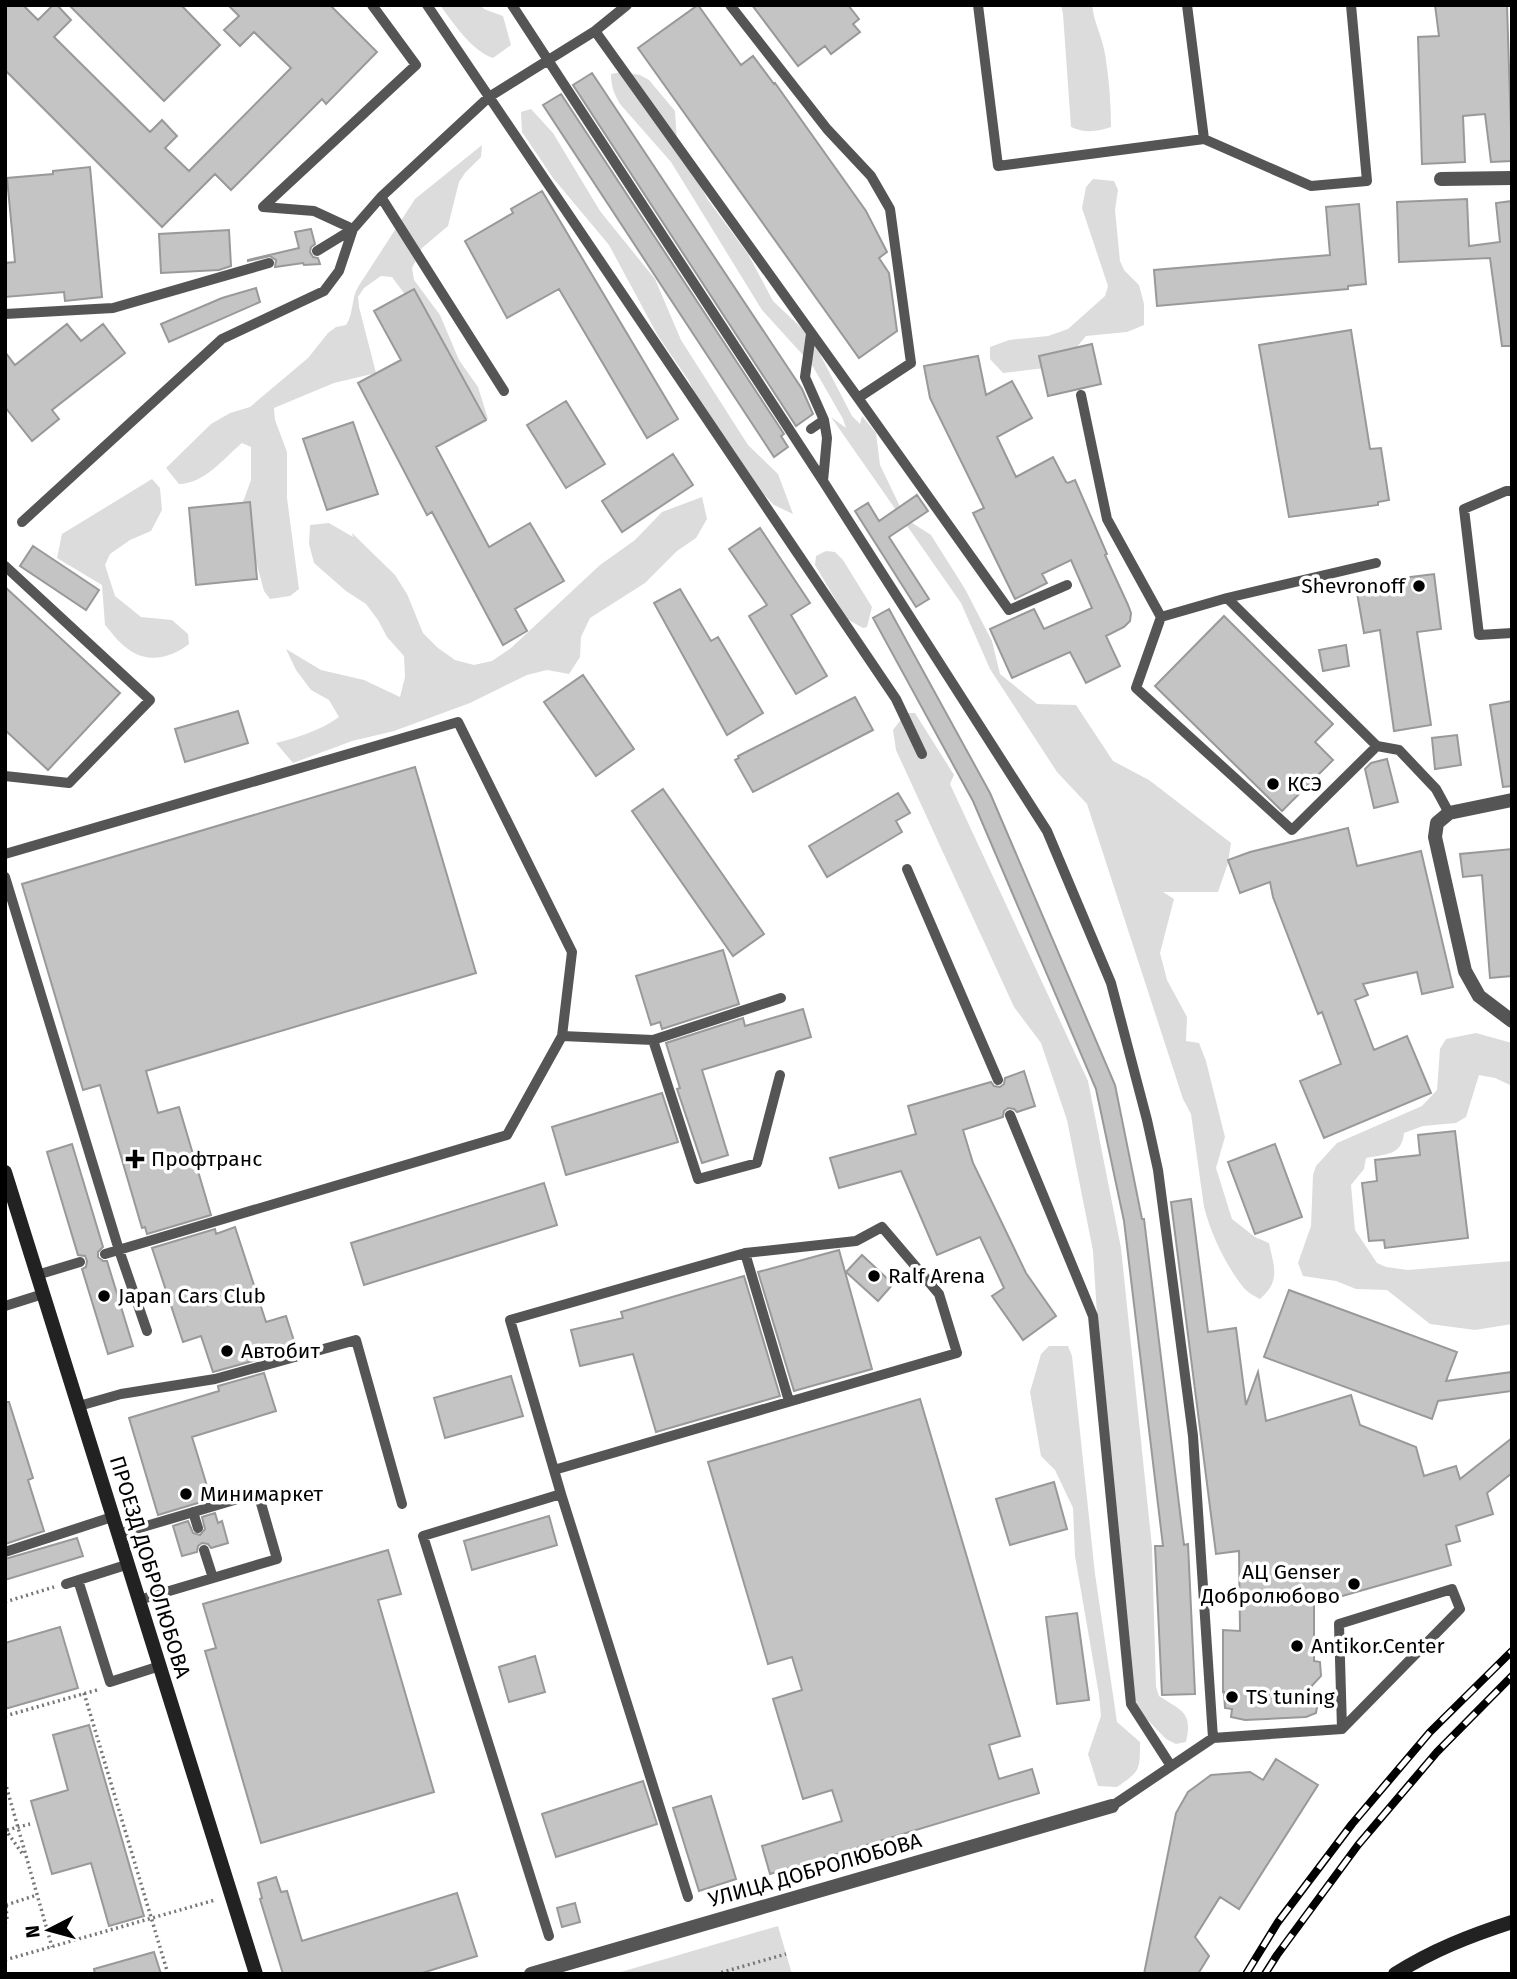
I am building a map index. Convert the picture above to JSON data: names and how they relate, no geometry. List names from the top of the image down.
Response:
{
  "streets": {
    "street": ["ПРОЕЗД ДОБРОЛЮБОВА", "УЛИЦА ДОБРОЛЮБОВА"]
  },
  "places": {
    "other": [
      "Shevronoff",
      "КСЭ",
      "Ralf Arena",
      "Japan Cars Club",
      "Автобит",
      "Минимаркет",
      "АЦ Genser Добролюбово",
      "Antikor.Center",
      "TS tuning"
    ],
    "health": ["Профтранс"]
  },
  "north": "left"
}
